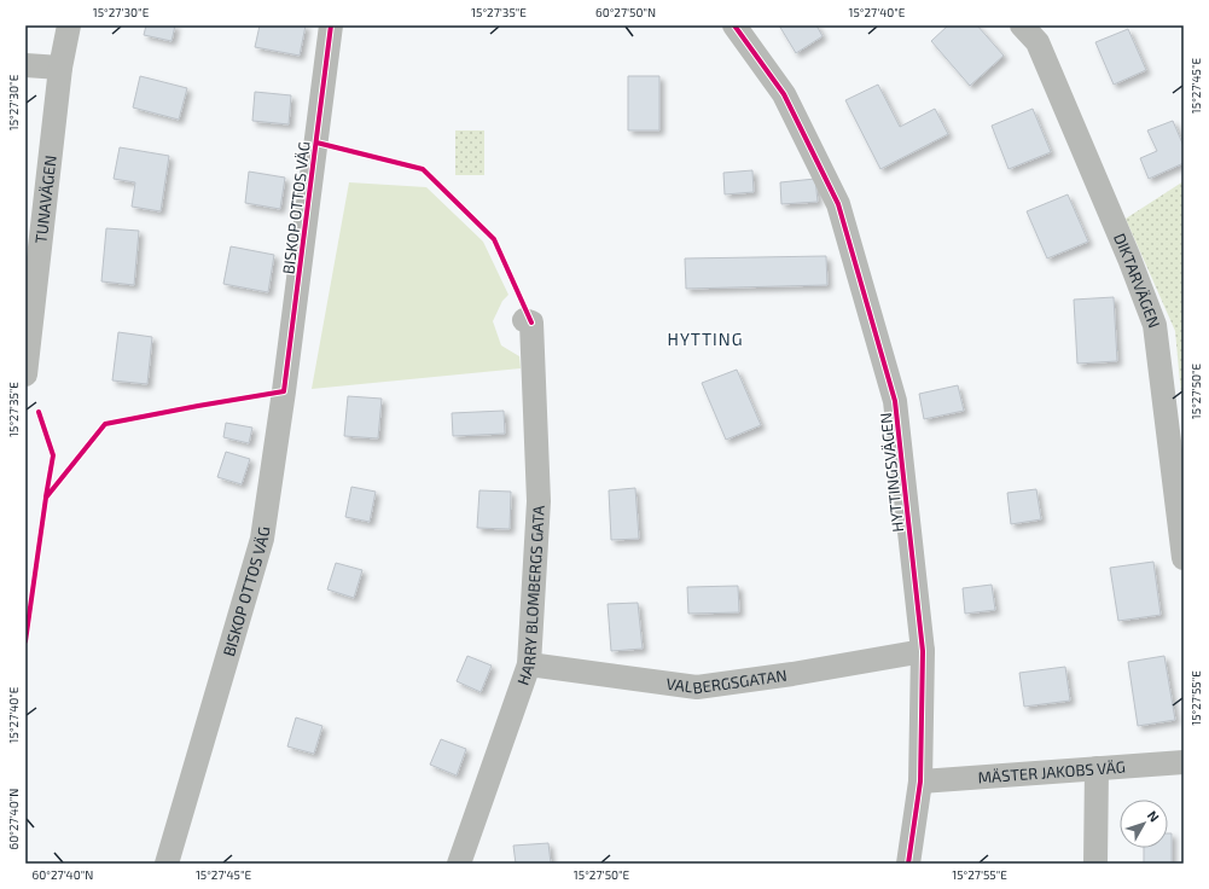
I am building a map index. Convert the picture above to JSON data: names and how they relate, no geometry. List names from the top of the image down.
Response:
{
  "streets": {
    "street": [
      "TUNAVÄGEN",
      "BISKOP OTTOS VÄG",
      "DIKTARVÄGEN",
      "HYTTINGSVÄGEN",
      "HARRY BLOMBERGS GATA",
      "VALBERGSGATAN",
      "MÄSTER JAKOBS VÄG"
    ]
  },
  "crossings": [
    ["HYTTINGSVÄGEN", "VALBERGSGATAN"],
    ["HYTTINGSVÄGEN", "MÄSTER JAKOBS VÄG"],
    ["HARRY BLOMBERGS GATA", "VALBERGSGATAN"]
  ],
  "districts": ["HYTTING"],
  "north": "top right",
  "coordinates": [
    "15°27'30\"E",
    "15°27'35\"E",
    "60°27'50\"N",
    "15°27'40\"E",
    "15°27'45\"E",
    "15°27'50\"E",
    "15°27'55\"E",
    "60°27'40\"N"
  ]
}
